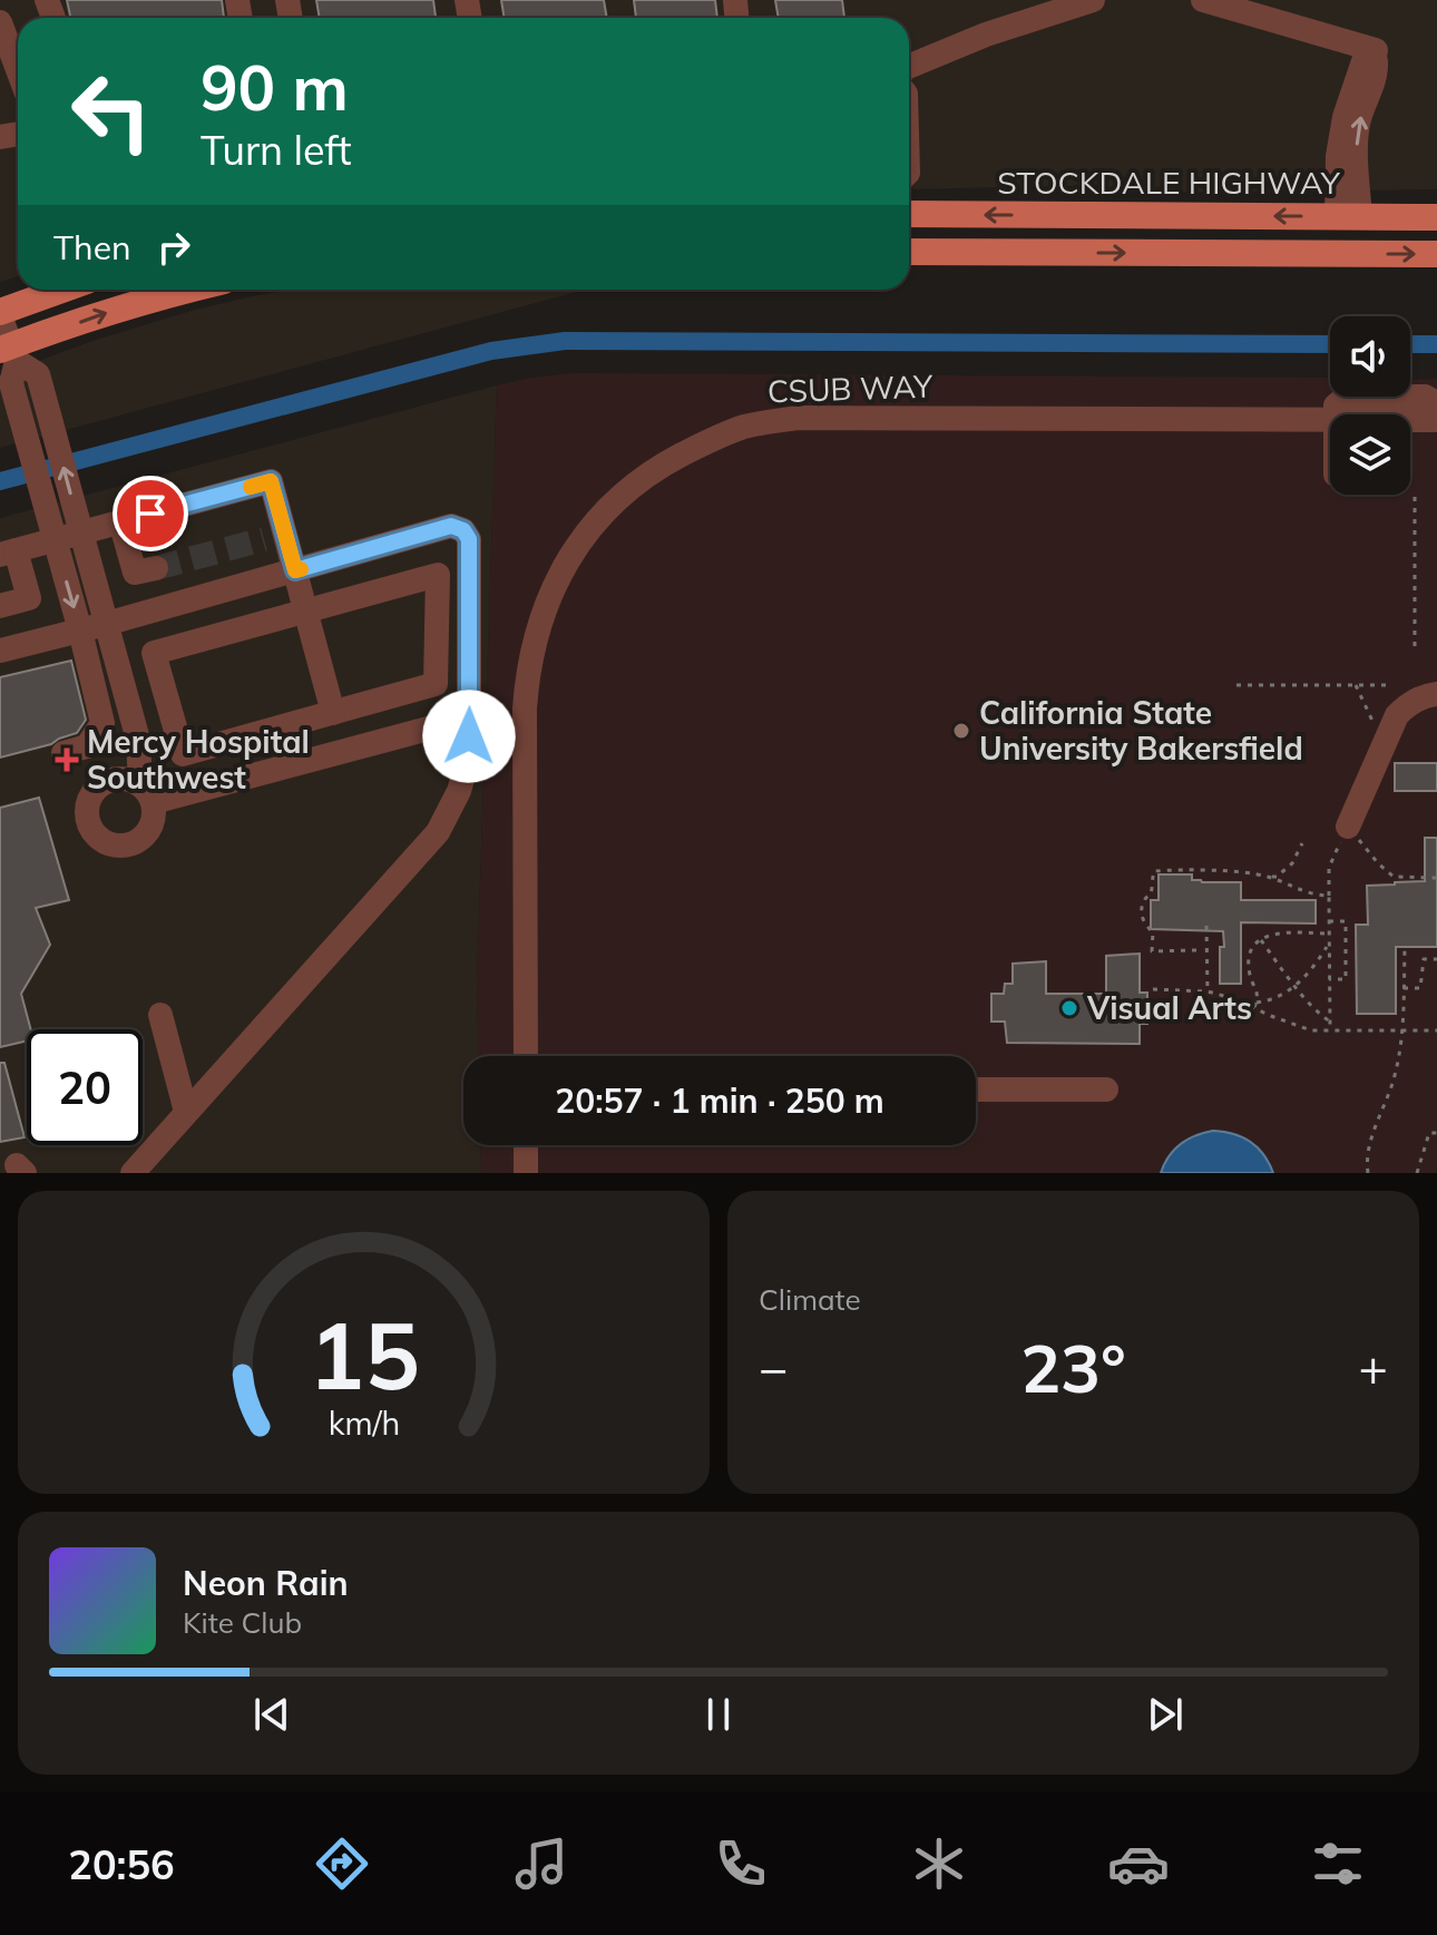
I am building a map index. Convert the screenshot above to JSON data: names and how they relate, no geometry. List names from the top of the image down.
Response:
{
  "streets": {
    "main road": ["STOCKDALE HIGHWAY"],
    "street": ["CSUB WAY"]
  },
  "places": {
    "other": ["California State University Bakersfield", "Visual Arts"],
    "health": ["Mercy Hospital Southwest"]
  },
  "page": {
    "turn": ["90 m", "Turn left"],
    "then": "Then",
    "limit": "20",
    "trip": "20:57 · 1 min · 250 m",
    "tile": "Climate",
    "heat": ["−", "23°", "+"],
    "song": ["Neon Rain", "Kite Club"],
    "tabs": "20:56",
    "gauge": ["15", "km/h"]
  }
}
